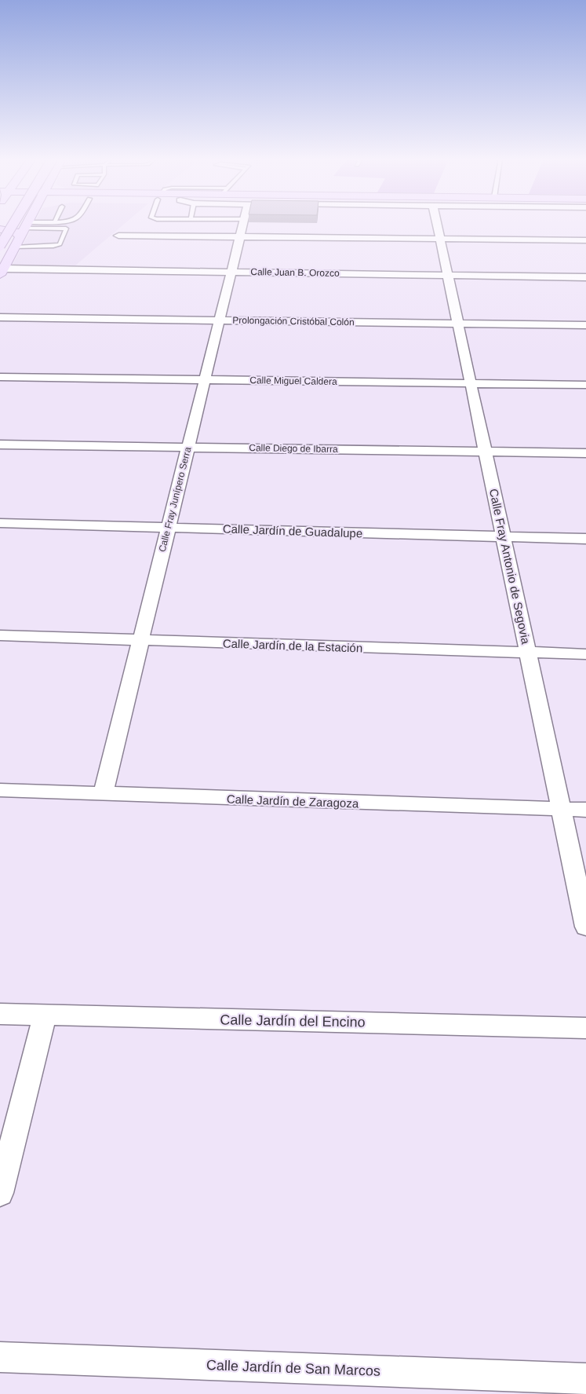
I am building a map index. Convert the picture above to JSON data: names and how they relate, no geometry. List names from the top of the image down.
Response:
{
  "streets": {
    "street": [
      "Calle Juan B. Orozco",
      "Prolongación Cristóbal Colón",
      "Calle Miguel Caldera",
      "Calle Diego de Ibarra",
      "Calle Fray Junípero Serra",
      "Calle Jardín de Guadalupe",
      "Calle Fray Antonio de Segovia",
      "Calle Jardín de la Estación",
      "Calle Jardín de Zaragoza",
      "Calle Jardín del Encino",
      "Calle Jardín de San Marcos"
    ]
  },
  "crossings": [
    ["Calle Juan B. Orozco", "Calle Fray Junípero Serra"],
    ["Calle Juan B. Orozco", "Calle Fray Antonio de Segovia"],
    ["Prolongación Cristóbal Colón", "Calle Fray Junípero Serra"],
    ["Prolongación Cristóbal Colón", "Calle Fray Antonio de Segovia"],
    ["Calle Miguel Caldera", "Calle Fray Junípero Serra"],
    ["Calle Miguel Caldera", "Calle Fray Antonio de Segovia"],
    ["Calle Diego de Ibarra", "Calle Fray Junípero Serra"],
    ["Calle Diego de Ibarra", "Calle Fray Antonio de Segovia"],
    ["Calle Fray Junípero Serra", "Calle Jardín de Guadalupe"],
    ["Calle Fray Junípero Serra", "Calle Jardín de la Estación"],
    ["Calle Fray Junípero Serra", "Calle Jardín de Zaragoza"],
    ["Calle Jardín de Guadalupe", "Calle Fray Antonio de Segovia"],
    ["Calle Fray Antonio de Segovia", "Calle Jardín de la Estación"],
    ["Calle Fray Antonio de Segovia", "Calle Jardín de Zaragoza"]
  ]
}
